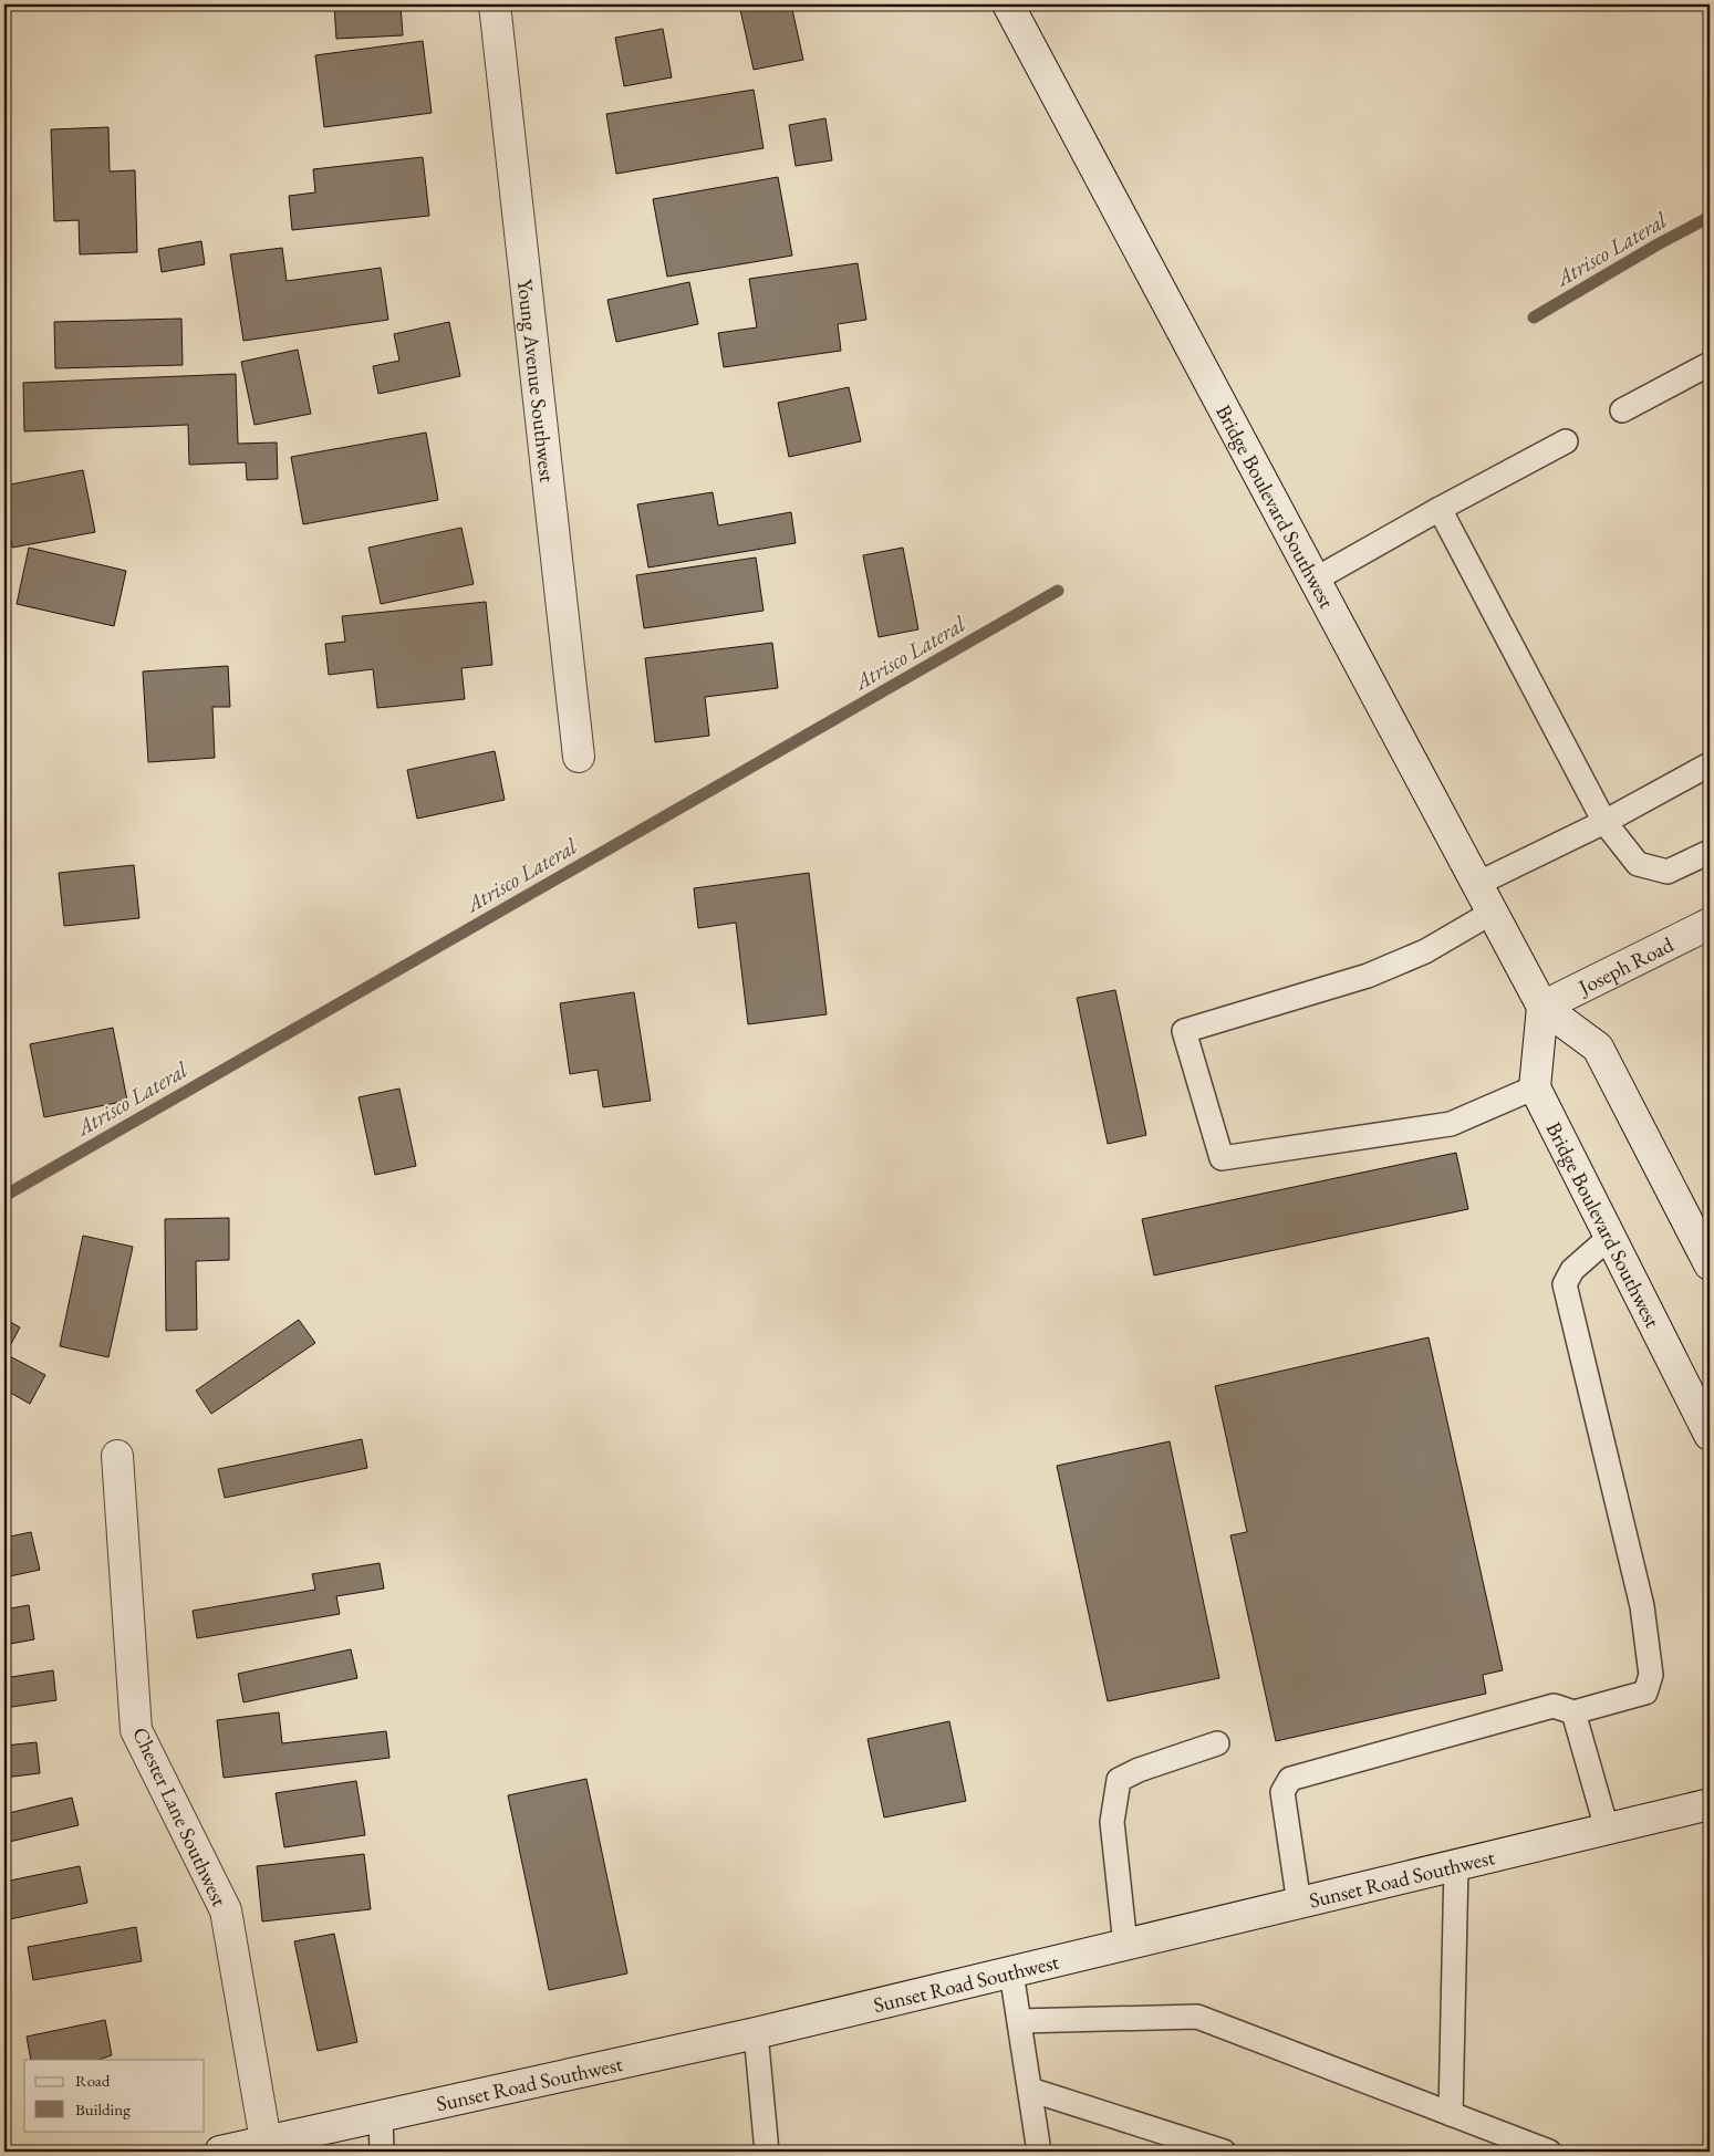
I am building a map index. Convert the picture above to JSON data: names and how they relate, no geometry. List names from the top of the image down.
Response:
{
  "streets": {
    "street": [
      "Young Avenue Southwest",
      "Bridge Boulevard Southwest",
      "Joseph Road",
      "Chester Lane Southwest",
      "Sunset Road Southwest"
    ]
  },
  "crossings": [
    ["Bridge Boulevard Southwest", "Joseph Road"],
    ["Chester Lane Southwest", "Sunset Road Southwest"]
  ],
  "water": ["Atrisco Lateral"],
  "legend": ["Road", "Building"]
}
